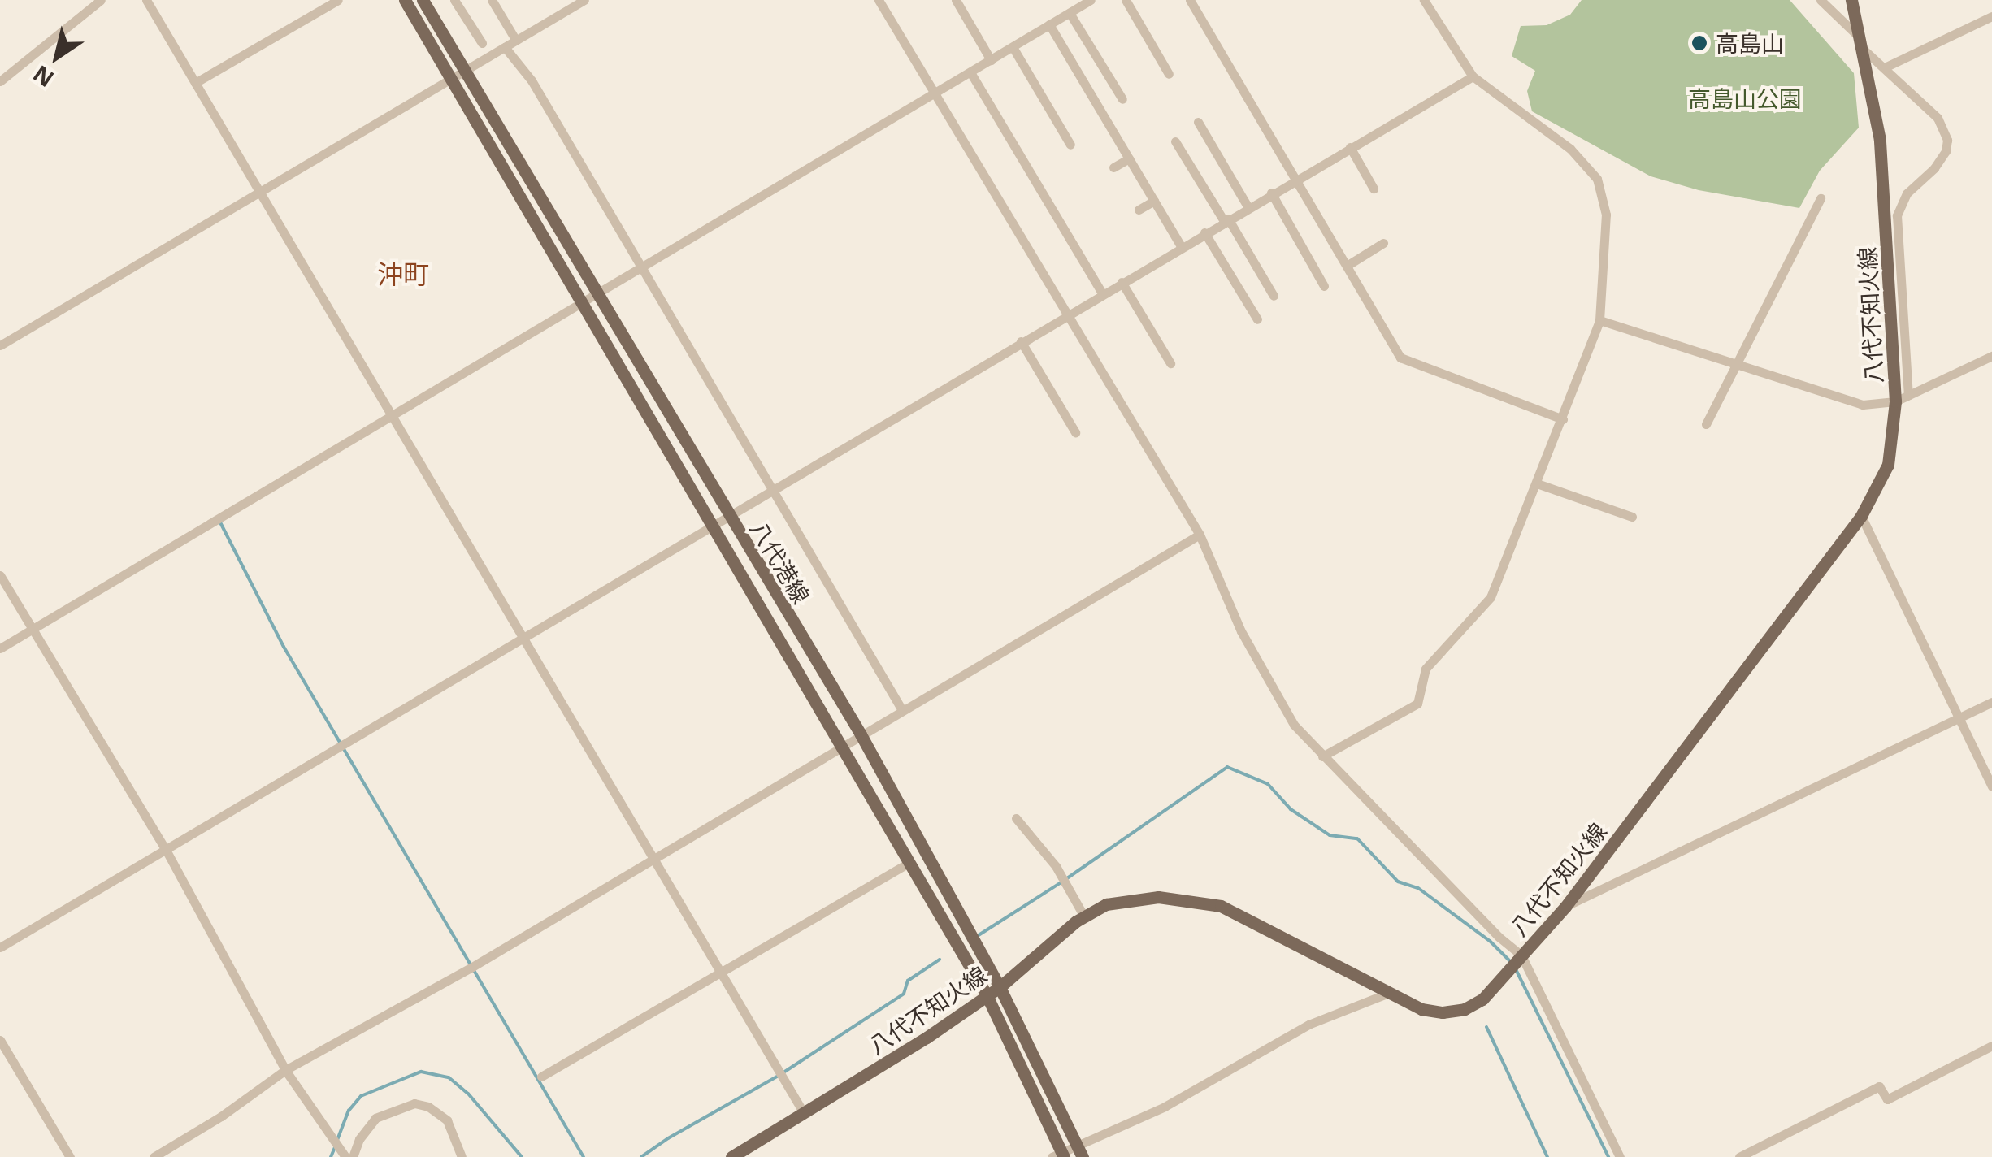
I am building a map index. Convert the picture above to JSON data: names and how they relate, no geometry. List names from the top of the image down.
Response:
{
  "streets": {
    "main road": ["八代不知火線", "八代港線"]
  },
  "crossings": [
    ["八代不知火線", "八代港線"]
  ],
  "districts": ["沖町"],
  "parks": ["高島山公園"],
  "places": ["高島山"],
  "north": "bottom left"
}
